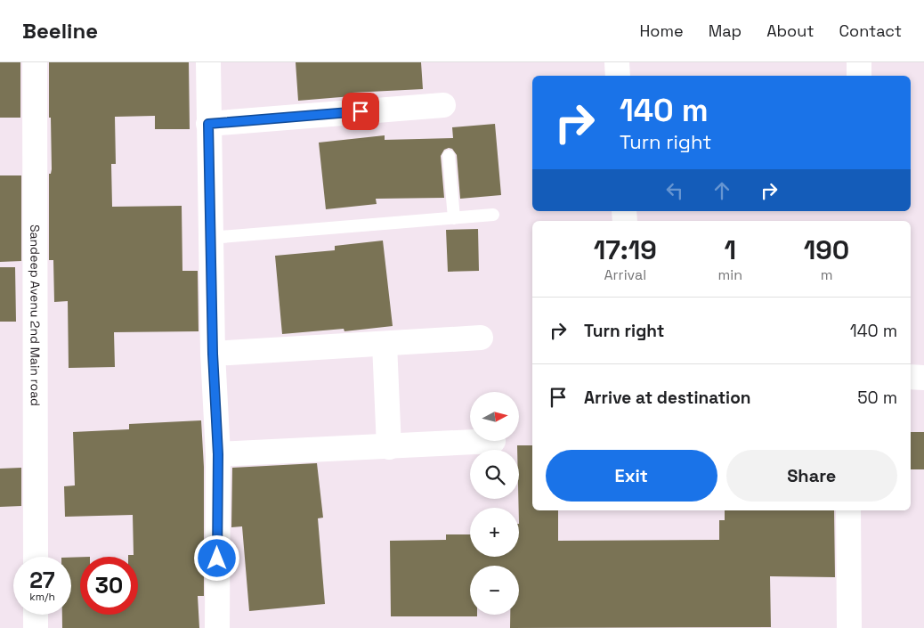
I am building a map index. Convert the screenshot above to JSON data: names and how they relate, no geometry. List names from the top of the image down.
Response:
{
  "streets": {
    "street": ["Sandeep Avenu 2nd Main road"]
  },
  "north": "right",
  "page": {
    "header": "Beeline",
    "nav": [
      "Home",
      "Map",
      "About",
      "Contact"
    ],
    "turn": ["140 m", "Turn right"],
    "eta": [
      "17:19",
      "Arrival",
      "1",
      "min",
      "190",
      "m"
    ],
    "list": [
      {
        "name": "Turn right",
        "value": "140 m"
      },
      {
        "name": "Arrive at destination",
        "value": "50 m"
      }
    ],
    "map_buttons": ["+", "−"],
    "buttons": ["Exit", "Share"],
    "speed": "27 km/h",
    "limit": "30"
  }
}
